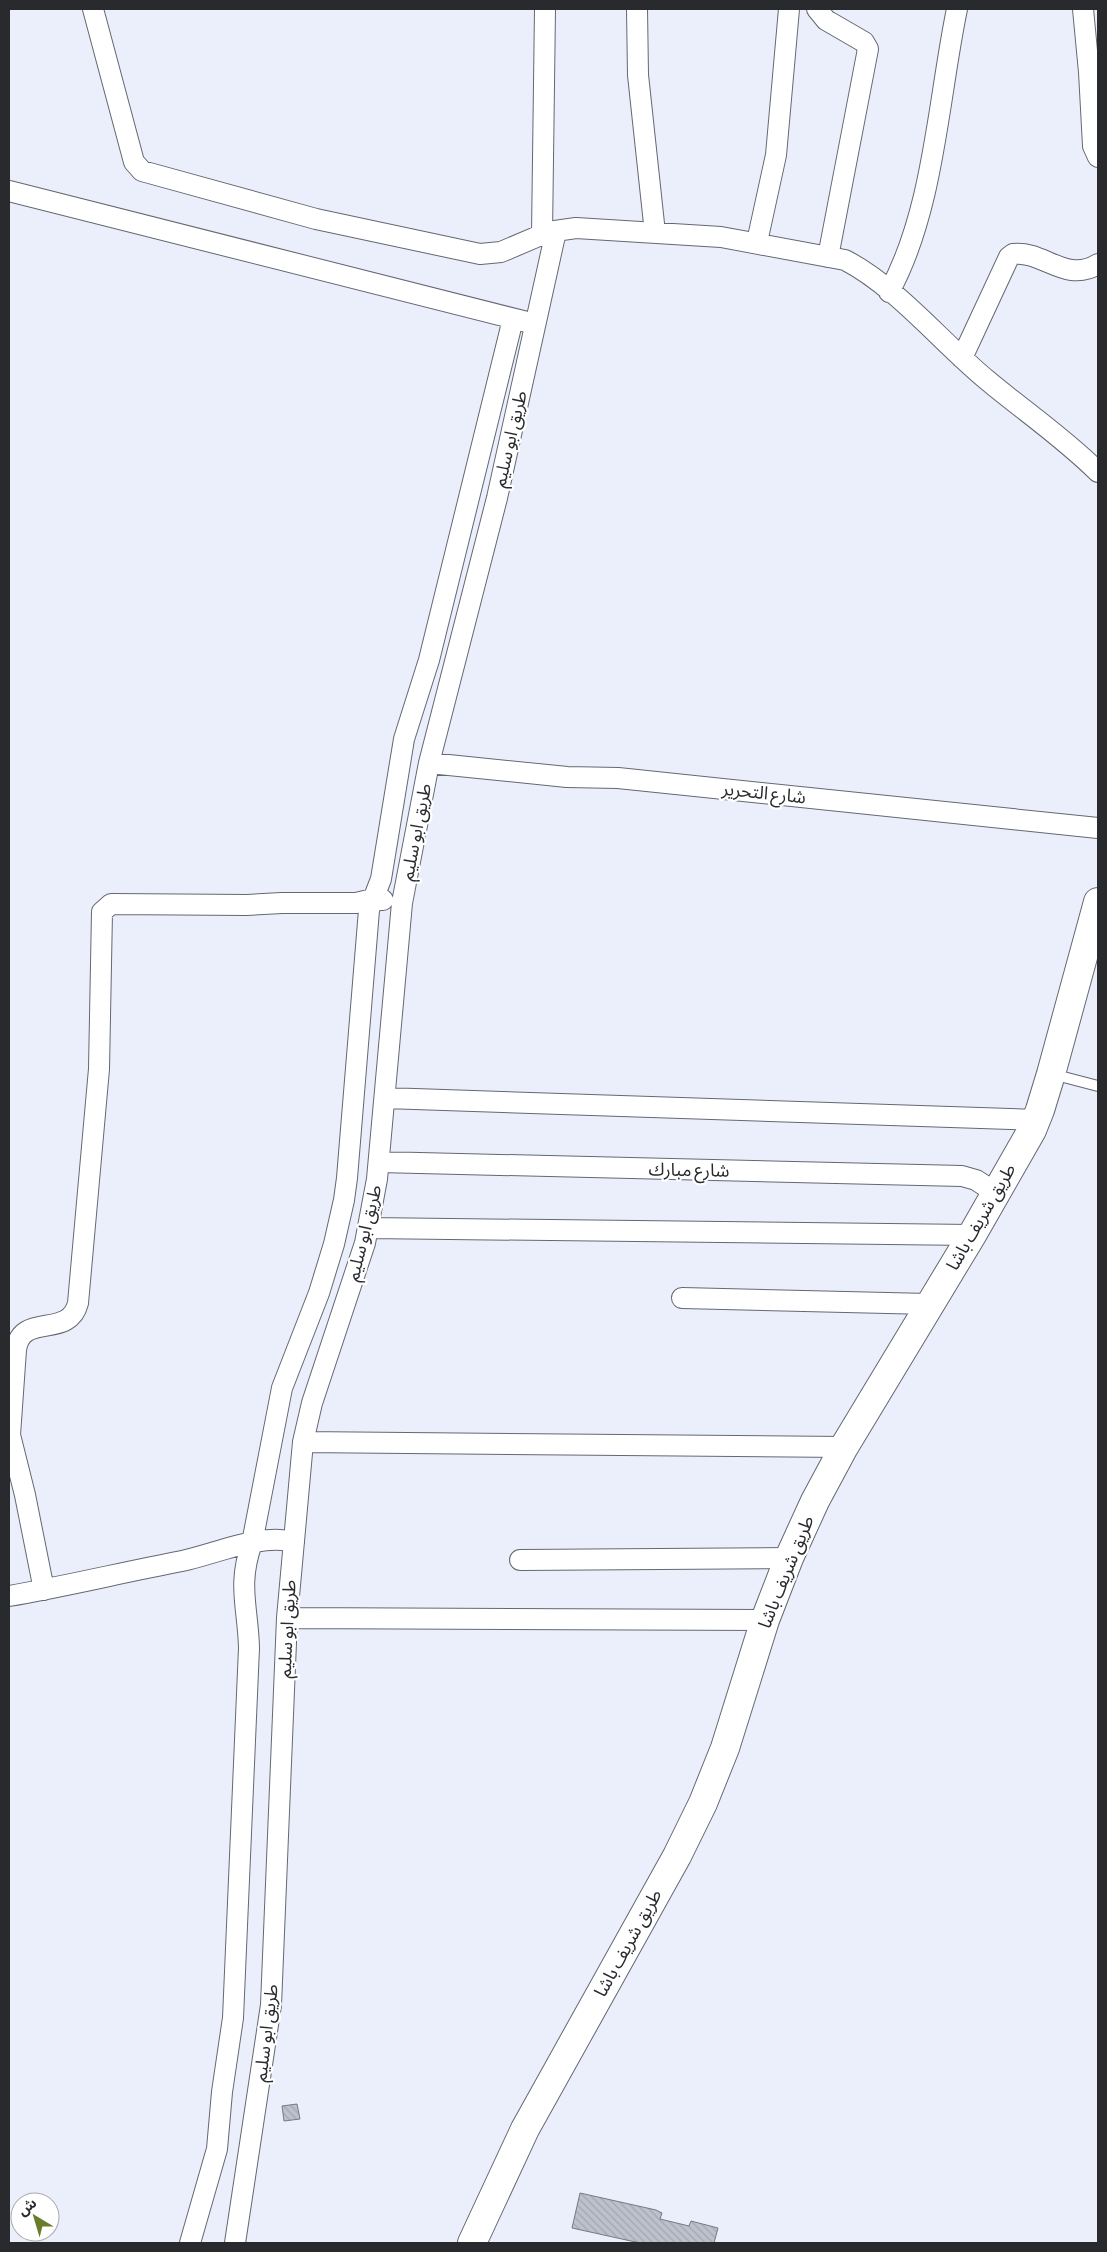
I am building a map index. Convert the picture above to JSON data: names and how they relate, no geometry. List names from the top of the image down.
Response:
{
  "streets": {
    "street": [
      "طريق ابو سليم",
      "شارع التحرير",
      "شارع مبارك",
      "طريق شريف باشا"
    ]
  },
  "crossings": [
    ["طريق ابو سليم", "شارع التحرير"],
    ["طريق ابو سليم", "شارع مبارك"],
    ["شارع مبارك", "طريق شريف باشا"]
  ],
  "north": "top left"
}
